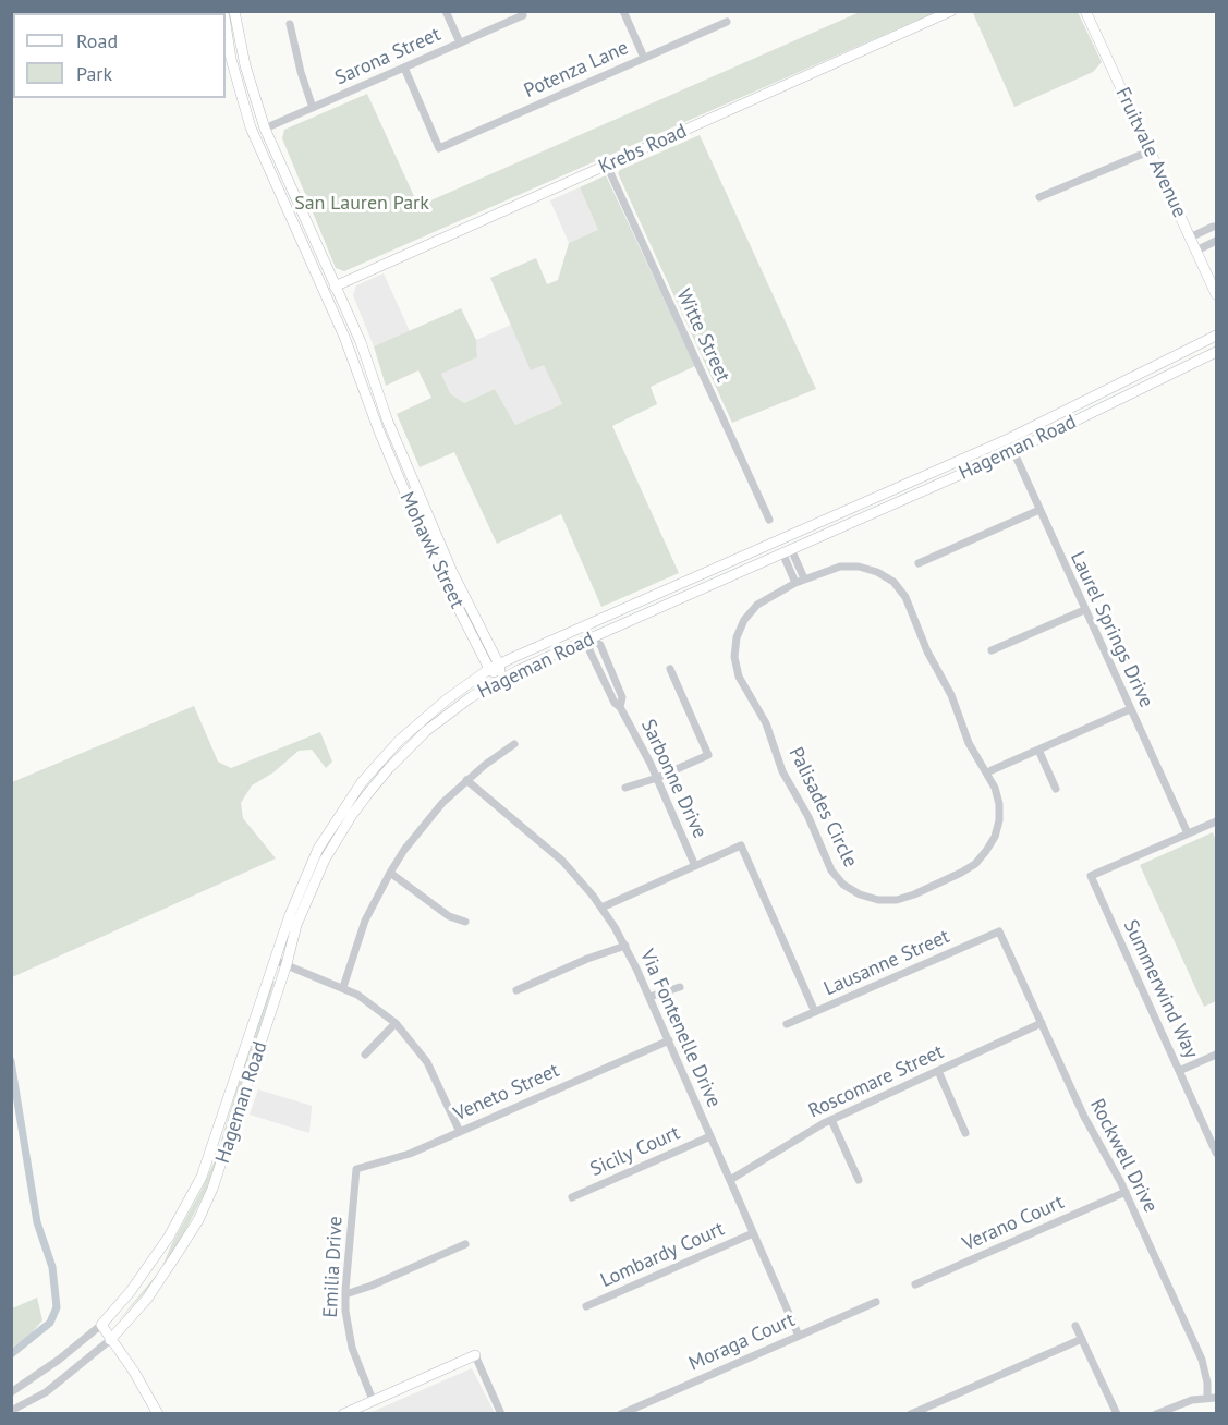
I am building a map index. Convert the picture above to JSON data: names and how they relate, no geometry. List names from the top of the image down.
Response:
{
  "streets": {
    "main road": [
      "Krebs Road",
      "Fruitvale Avenue",
      "Hageman Road",
      "Mohawk Street"
    ],
    "street": [
      "Sarona Street",
      "Potenza Lane",
      "Witte Street",
      "Laurel Springs Drive",
      "Sarbonne Drive",
      "Palisades Circle",
      "Lausanne Street",
      "Summerwind Way",
      "Via Fontenelle Drive",
      "Roscomare Street",
      "Veneto Street",
      "Sicily Court",
      "Rockwell Drive",
      "Verano Court",
      "Lombardy Court",
      "Emilia Drive",
      "Moraga Court"
    ]
  },
  "crossings": [
    ["Sarona Street", "Potenza Lane"],
    ["Krebs Road", "Witte Street"],
    ["Krebs Road", "Mohawk Street"],
    ["Hageman Road", "Mohawk Street"],
    ["Hageman Road", "Laurel Springs Drive"],
    ["Hageman Road", "Sarbonne Drive"],
    ["Laurel Springs Drive", "Summerwind Way"],
    ["Lausanne Street", "Rockwell Drive"],
    ["Via Fontenelle Drive", "Roscomare Street"],
    ["Via Fontenelle Drive", "Veneto Street"],
    ["Via Fontenelle Drive", "Sicily Court"],
    ["Via Fontenelle Drive", "Lombardy Court"],
    ["Via Fontenelle Drive", "Moraga Court"],
    ["Roscomare Street", "Rockwell Drive"],
    ["Veneto Street", "Emilia Drive"],
    ["Rockwell Drive", "Verano Court"]
  ],
  "parks": ["San Lauren Park"],
  "legend": ["Road", "Park"]
}
